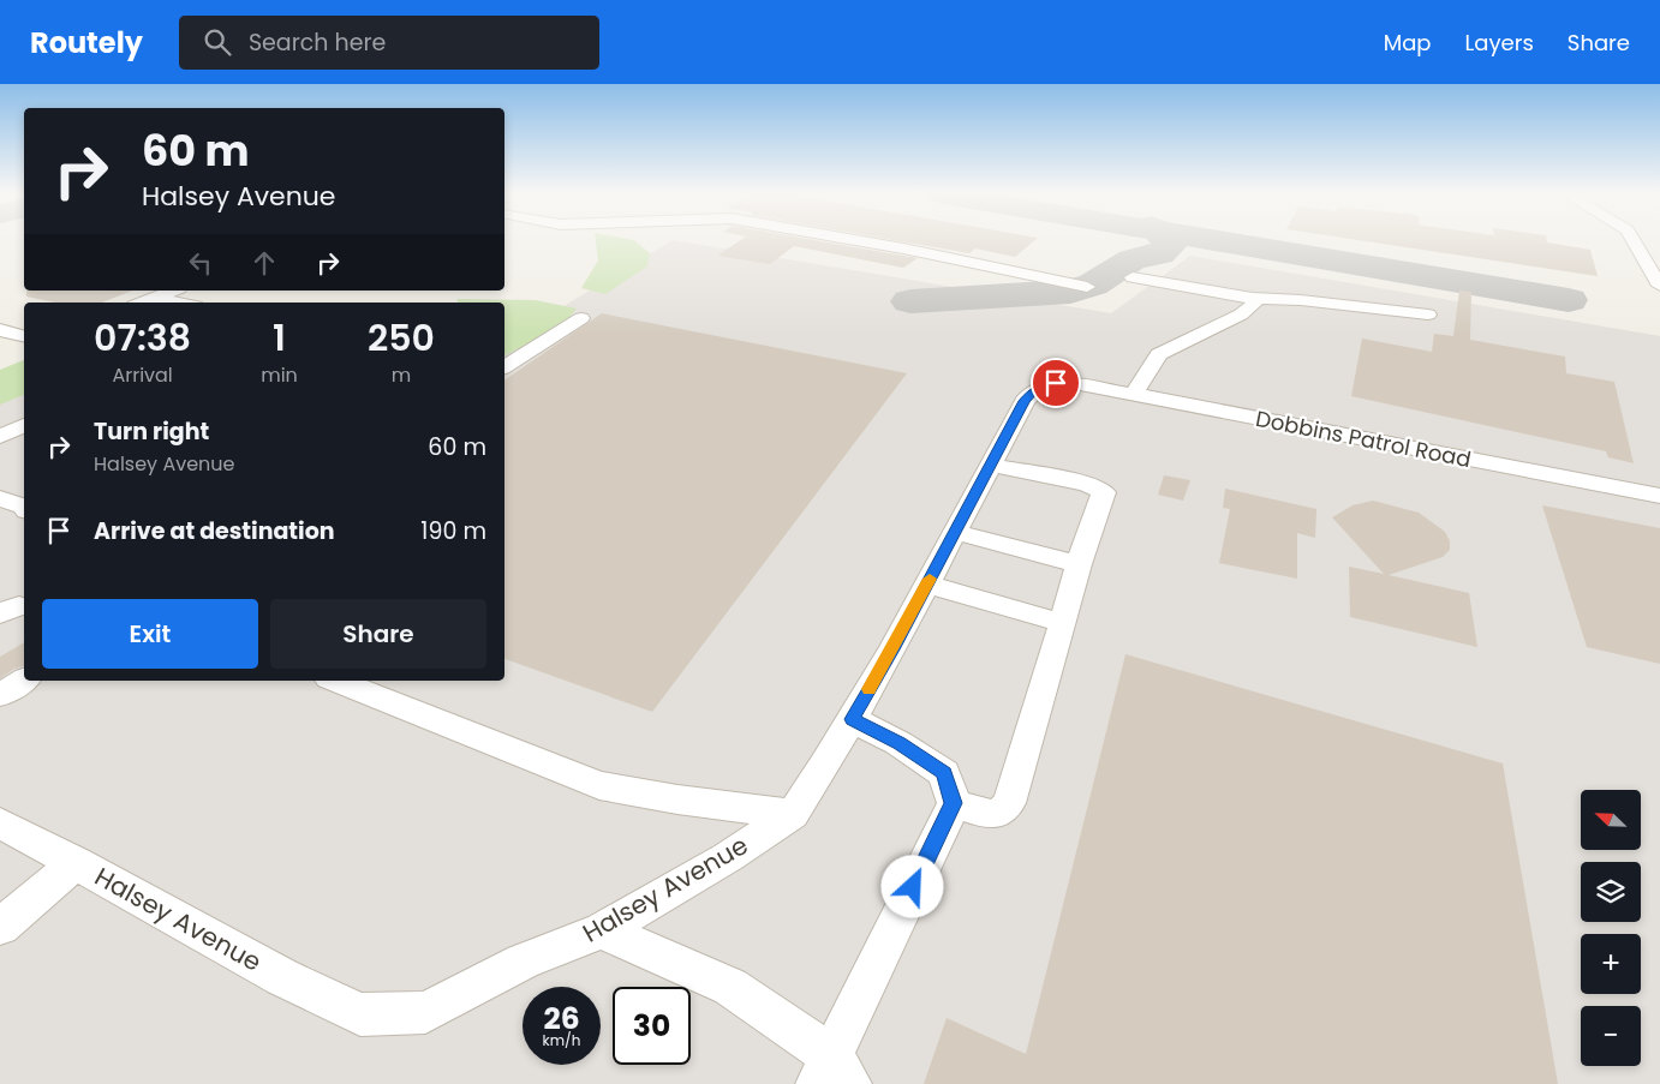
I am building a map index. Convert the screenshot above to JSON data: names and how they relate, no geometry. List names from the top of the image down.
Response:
{
  "streets": {
    "street": ["Dobbins Patrol Road", "Halsey Avenue"]
  },
  "crossings": [
    ["Dobbins Patrol Road", "Halsey Avenue"]
  ],
  "north": "top left",
  "page": {
    "header": "Routely",
    "search": "Search here",
    "nav": ["Map", "Layers", "Share"],
    "turn": ["60 m", "Halsey Avenue"],
    "eta": [
      "07:38",
      "Arrival",
      "1",
      "min",
      "250",
      "m"
    ],
    "list": [
      {
        "name": "Turn right",
        "note": "Halsey Avenue",
        "value": "60 m"
      },
      {
        "name": "Arrive at destination",
        "value": "190 m"
      }
    ],
    "buttons": ["Exit", "Share"],
    "map_buttons": ["+", "−"],
    "speed": "26 km/h",
    "limit": "30"
  }
}
